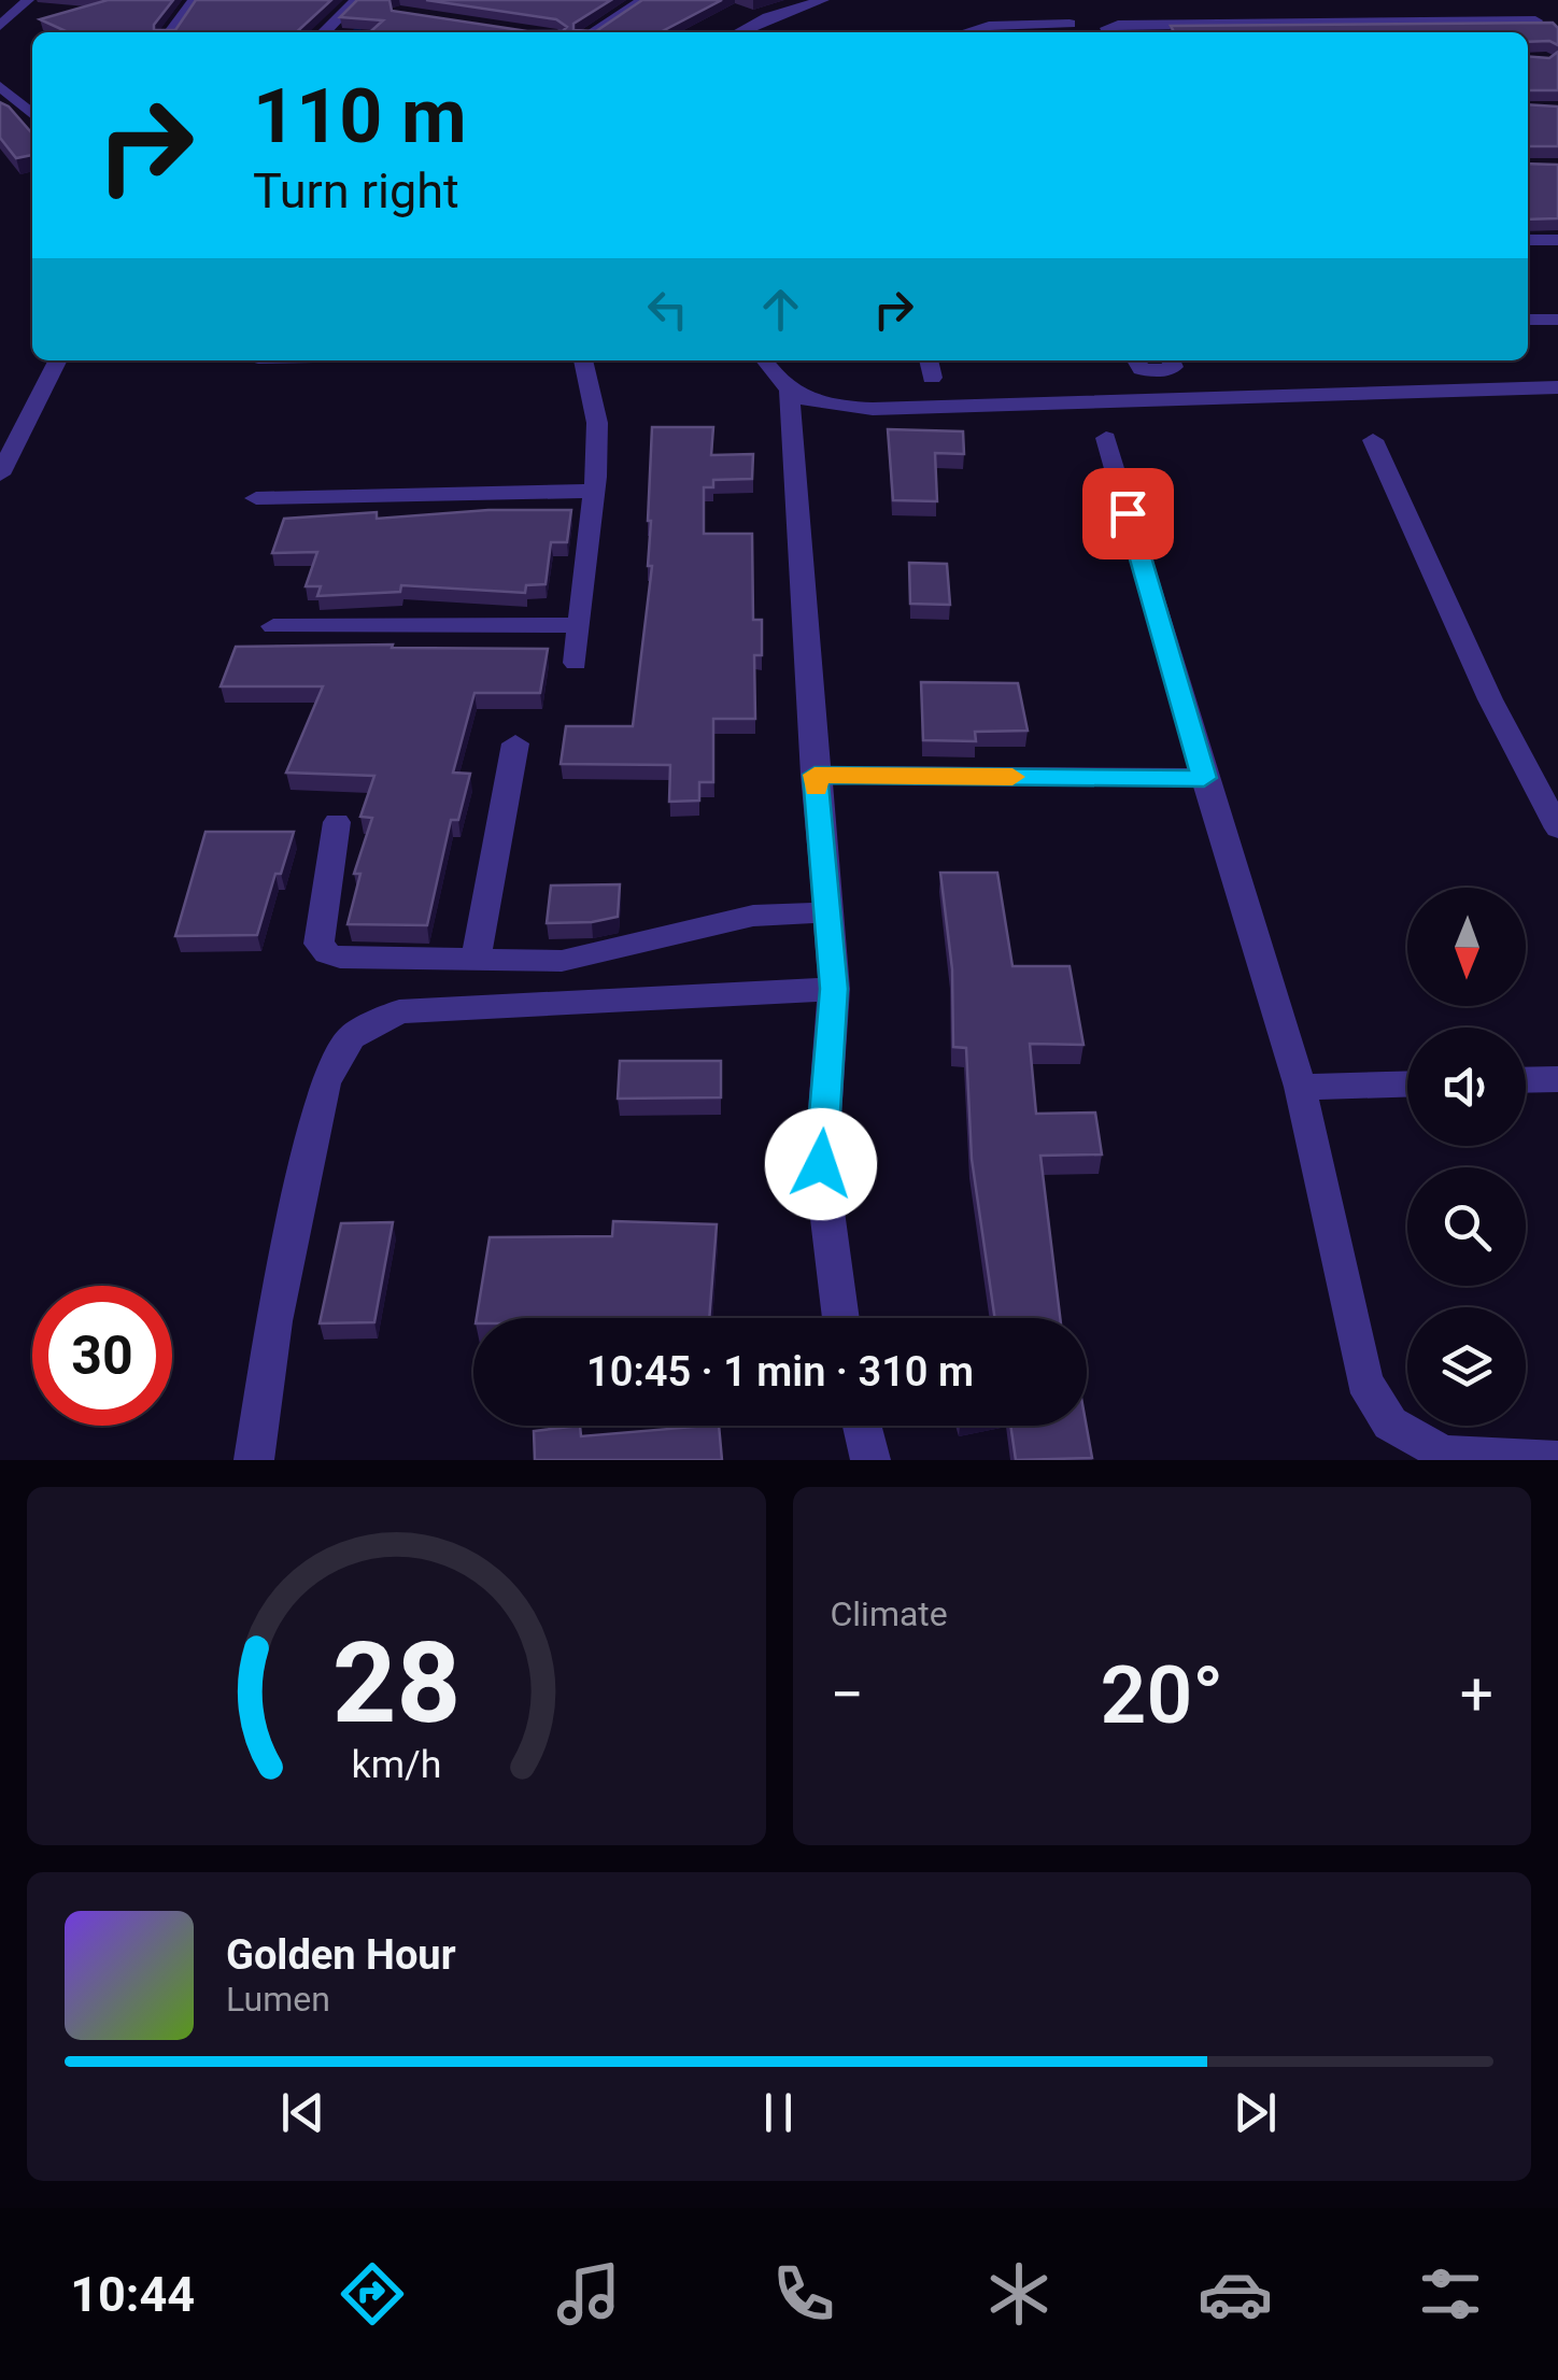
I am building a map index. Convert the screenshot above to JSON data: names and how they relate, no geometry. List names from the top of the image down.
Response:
{
  "north": "bottom",
  "page": {
    "turn": ["110 m", "Turn right"],
    "limit": "30",
    "trip": "10:45 · 1 min · 310 m",
    "tile": "Climate",
    "heat": ["−", "20°", "+"],
    "song": ["Golden Hour", "Lumen"],
    "tabs": "10:44",
    "gauge": ["28", "km/h"]
  }
}
